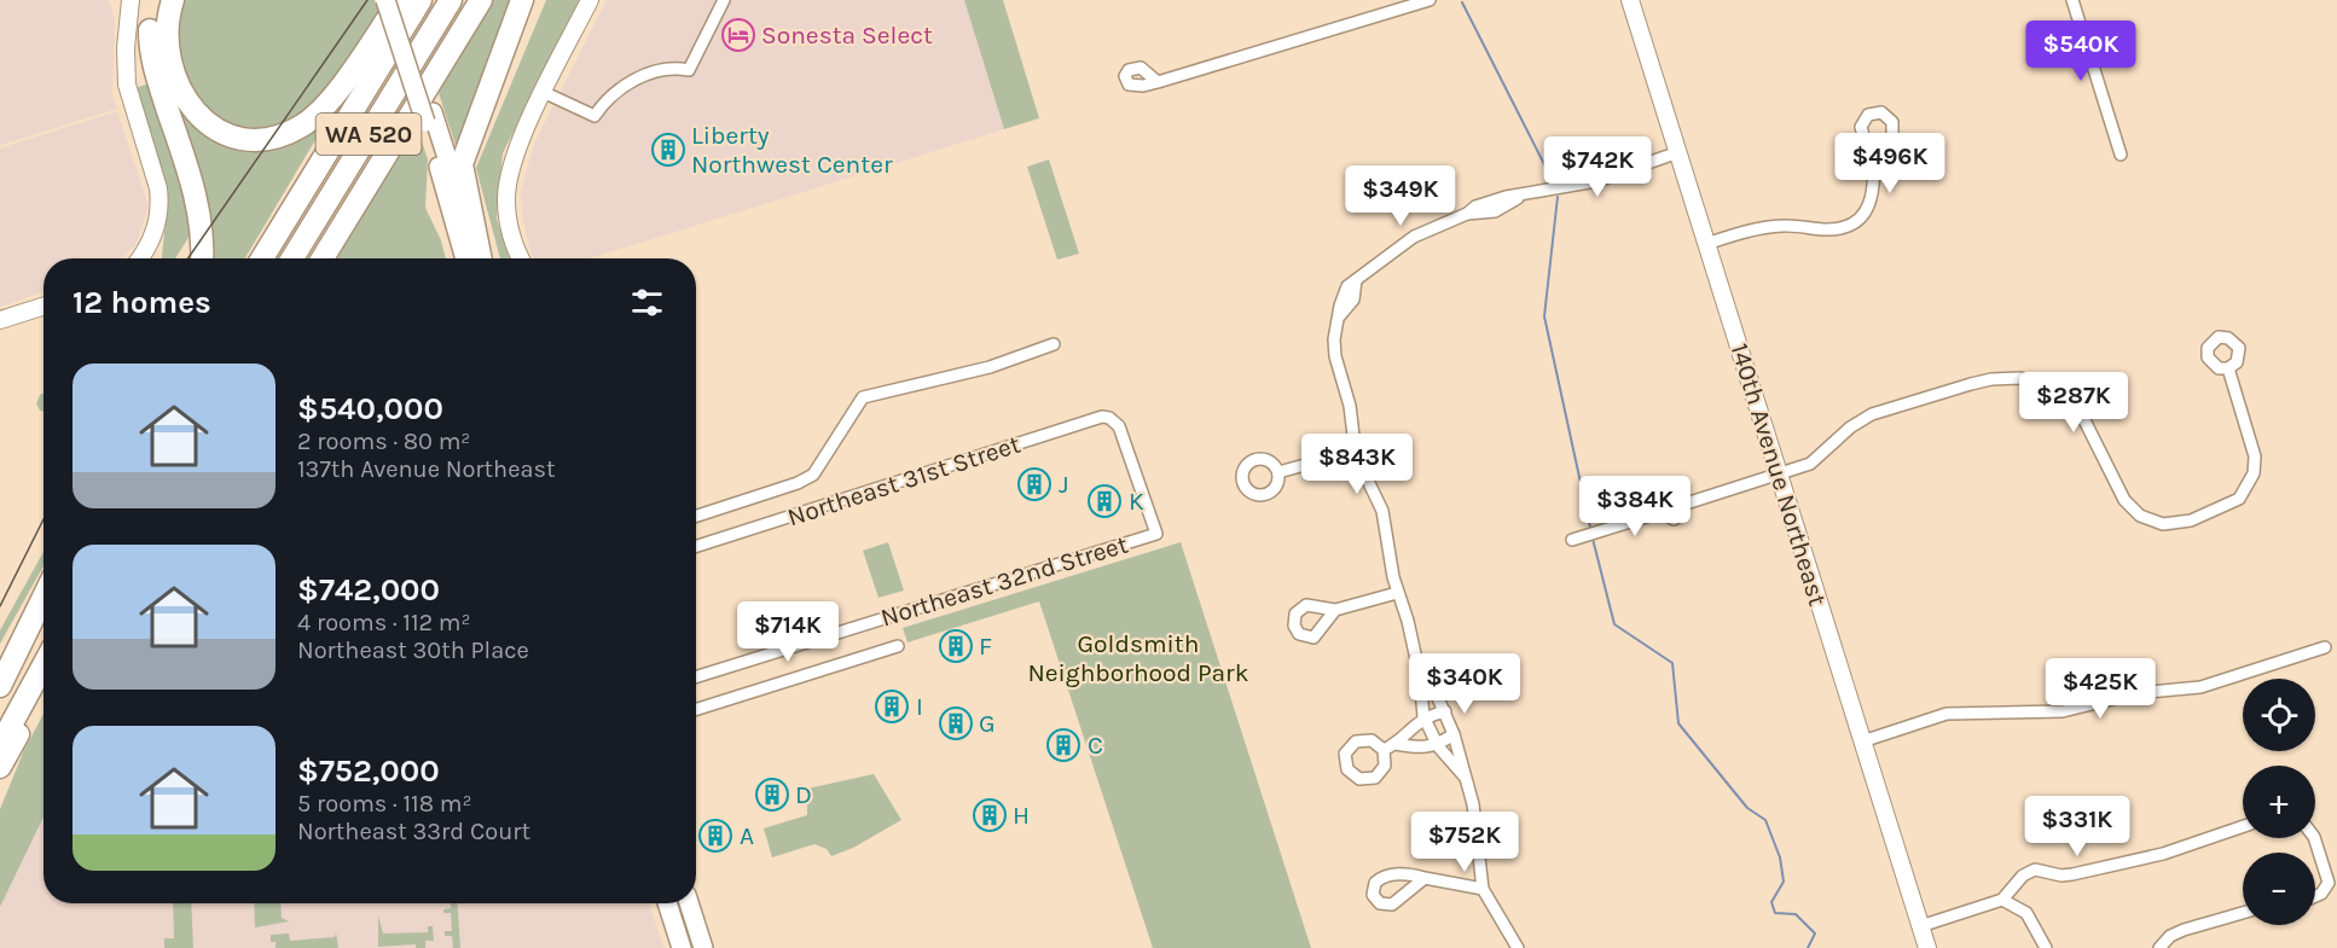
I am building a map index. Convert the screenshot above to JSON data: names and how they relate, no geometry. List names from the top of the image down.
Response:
{
  "streets": {
    "highway": ["WA 520"],
    "street": ["140th Avenue Northeast", "Northeast 31st Street", "Northeast 32nd Street"]
  },
  "crossings": [
    ["Northeast 31st Street", "Northeast 32nd Street"]
  ],
  "parks": ["Goldsmith Neighborhood Park"],
  "places": {
    "hotel": ["Sonesta Select"],
    "building": [
      "Liberty Northwest Center",
      "J",
      "K",
      "F",
      "I",
      "G",
      "C",
      "D",
      "H",
      "A"
    ]
  },
  "page": {
    "price": [
      "$540K",
      "$496K",
      "$742K",
      "$349K",
      "$287K",
      "$843K",
      "$384K",
      "$714K",
      "$340K",
      "$425K",
      "$331K",
      "$752K"
    ],
    "heading": "12 homes",
    "list": [
      {
        "name": "$540,000",
        "note": "2 rooms · 80 m² · 137th Avenue Northeast"
      },
      {
        "name": "$742,000",
        "note": "4 rooms · 112 m² · Northeast 30th Place"
      },
      {
        "name": "$752,000",
        "note": "5 rooms · 118 m² · Northeast 33rd Court"
      }
    ],
    "map_buttons": ["+", "−"]
  }
}
